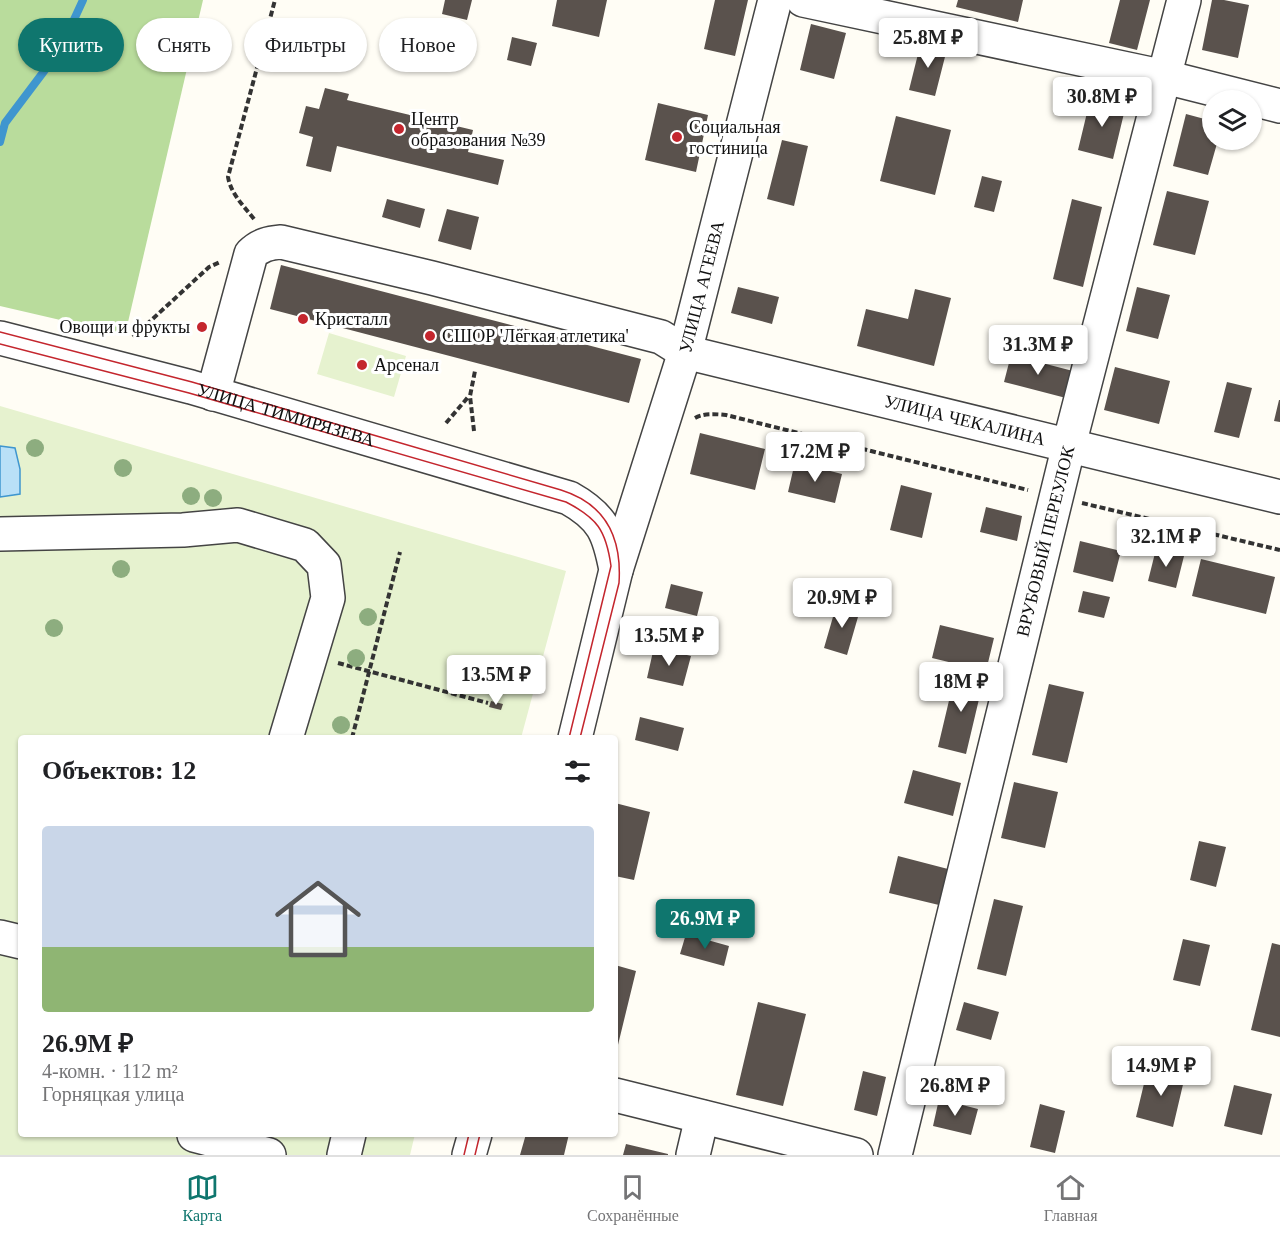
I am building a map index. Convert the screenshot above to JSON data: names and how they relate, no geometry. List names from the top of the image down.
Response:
{
  "streets": {
    "street": [
      "УЛИЦА АГЕЕВА",
      "УЛИЦА ТИМИРЯЗЕВА",
      "УЛИЦА ЧЕКАЛИНА",
      "ВРУБОВЫЙ ПЕРЕУЛОК"
    ]
  },
  "crossings": [
    ["УЛИЦА АГЕЕВА", "УЛИЦА ТИМИРЯЗЕВА"],
    ["УЛИЦА АГЕЕВА", "УЛИЦА ЧЕКАЛИНА"],
    ["УЛИЦА ЧЕКАЛИНА", "ВРУБОВЫЙ ПЕРЕУЛОК"]
  ],
  "places": [
    "Центр образования №39",
    "Социальная гостиница",
    "Кристалл",
    "Овощи и фрукты",
    "СШОР 'Лёгкая атлетика'",
    "Арсенал"
  ],
  "page": {
    "price": [
      "25.8M ₽",
      "30.8M ₽",
      "31.3M ₽",
      "17.2M ₽",
      "32.1M ₽",
      "20.9M ₽",
      "13.5M ₽",
      "13.5M ₽",
      "18M ₽",
      "26.9M ₽",
      "14.9M ₽",
      "26.8M ₽"
    ],
    "chip": [
      "Купить",
      "Снять",
      "Фильтры",
      "Новое"
    ],
    "heading": "Объектов: 12",
    "list": [
      {
        "name": "26.9M ₽",
        "note": "4-комн. · 112 m² · Горняцкая улица"
      }
    ],
    "tabs": ["Карта", "Сохранённые", "Главная"]
  }
}
